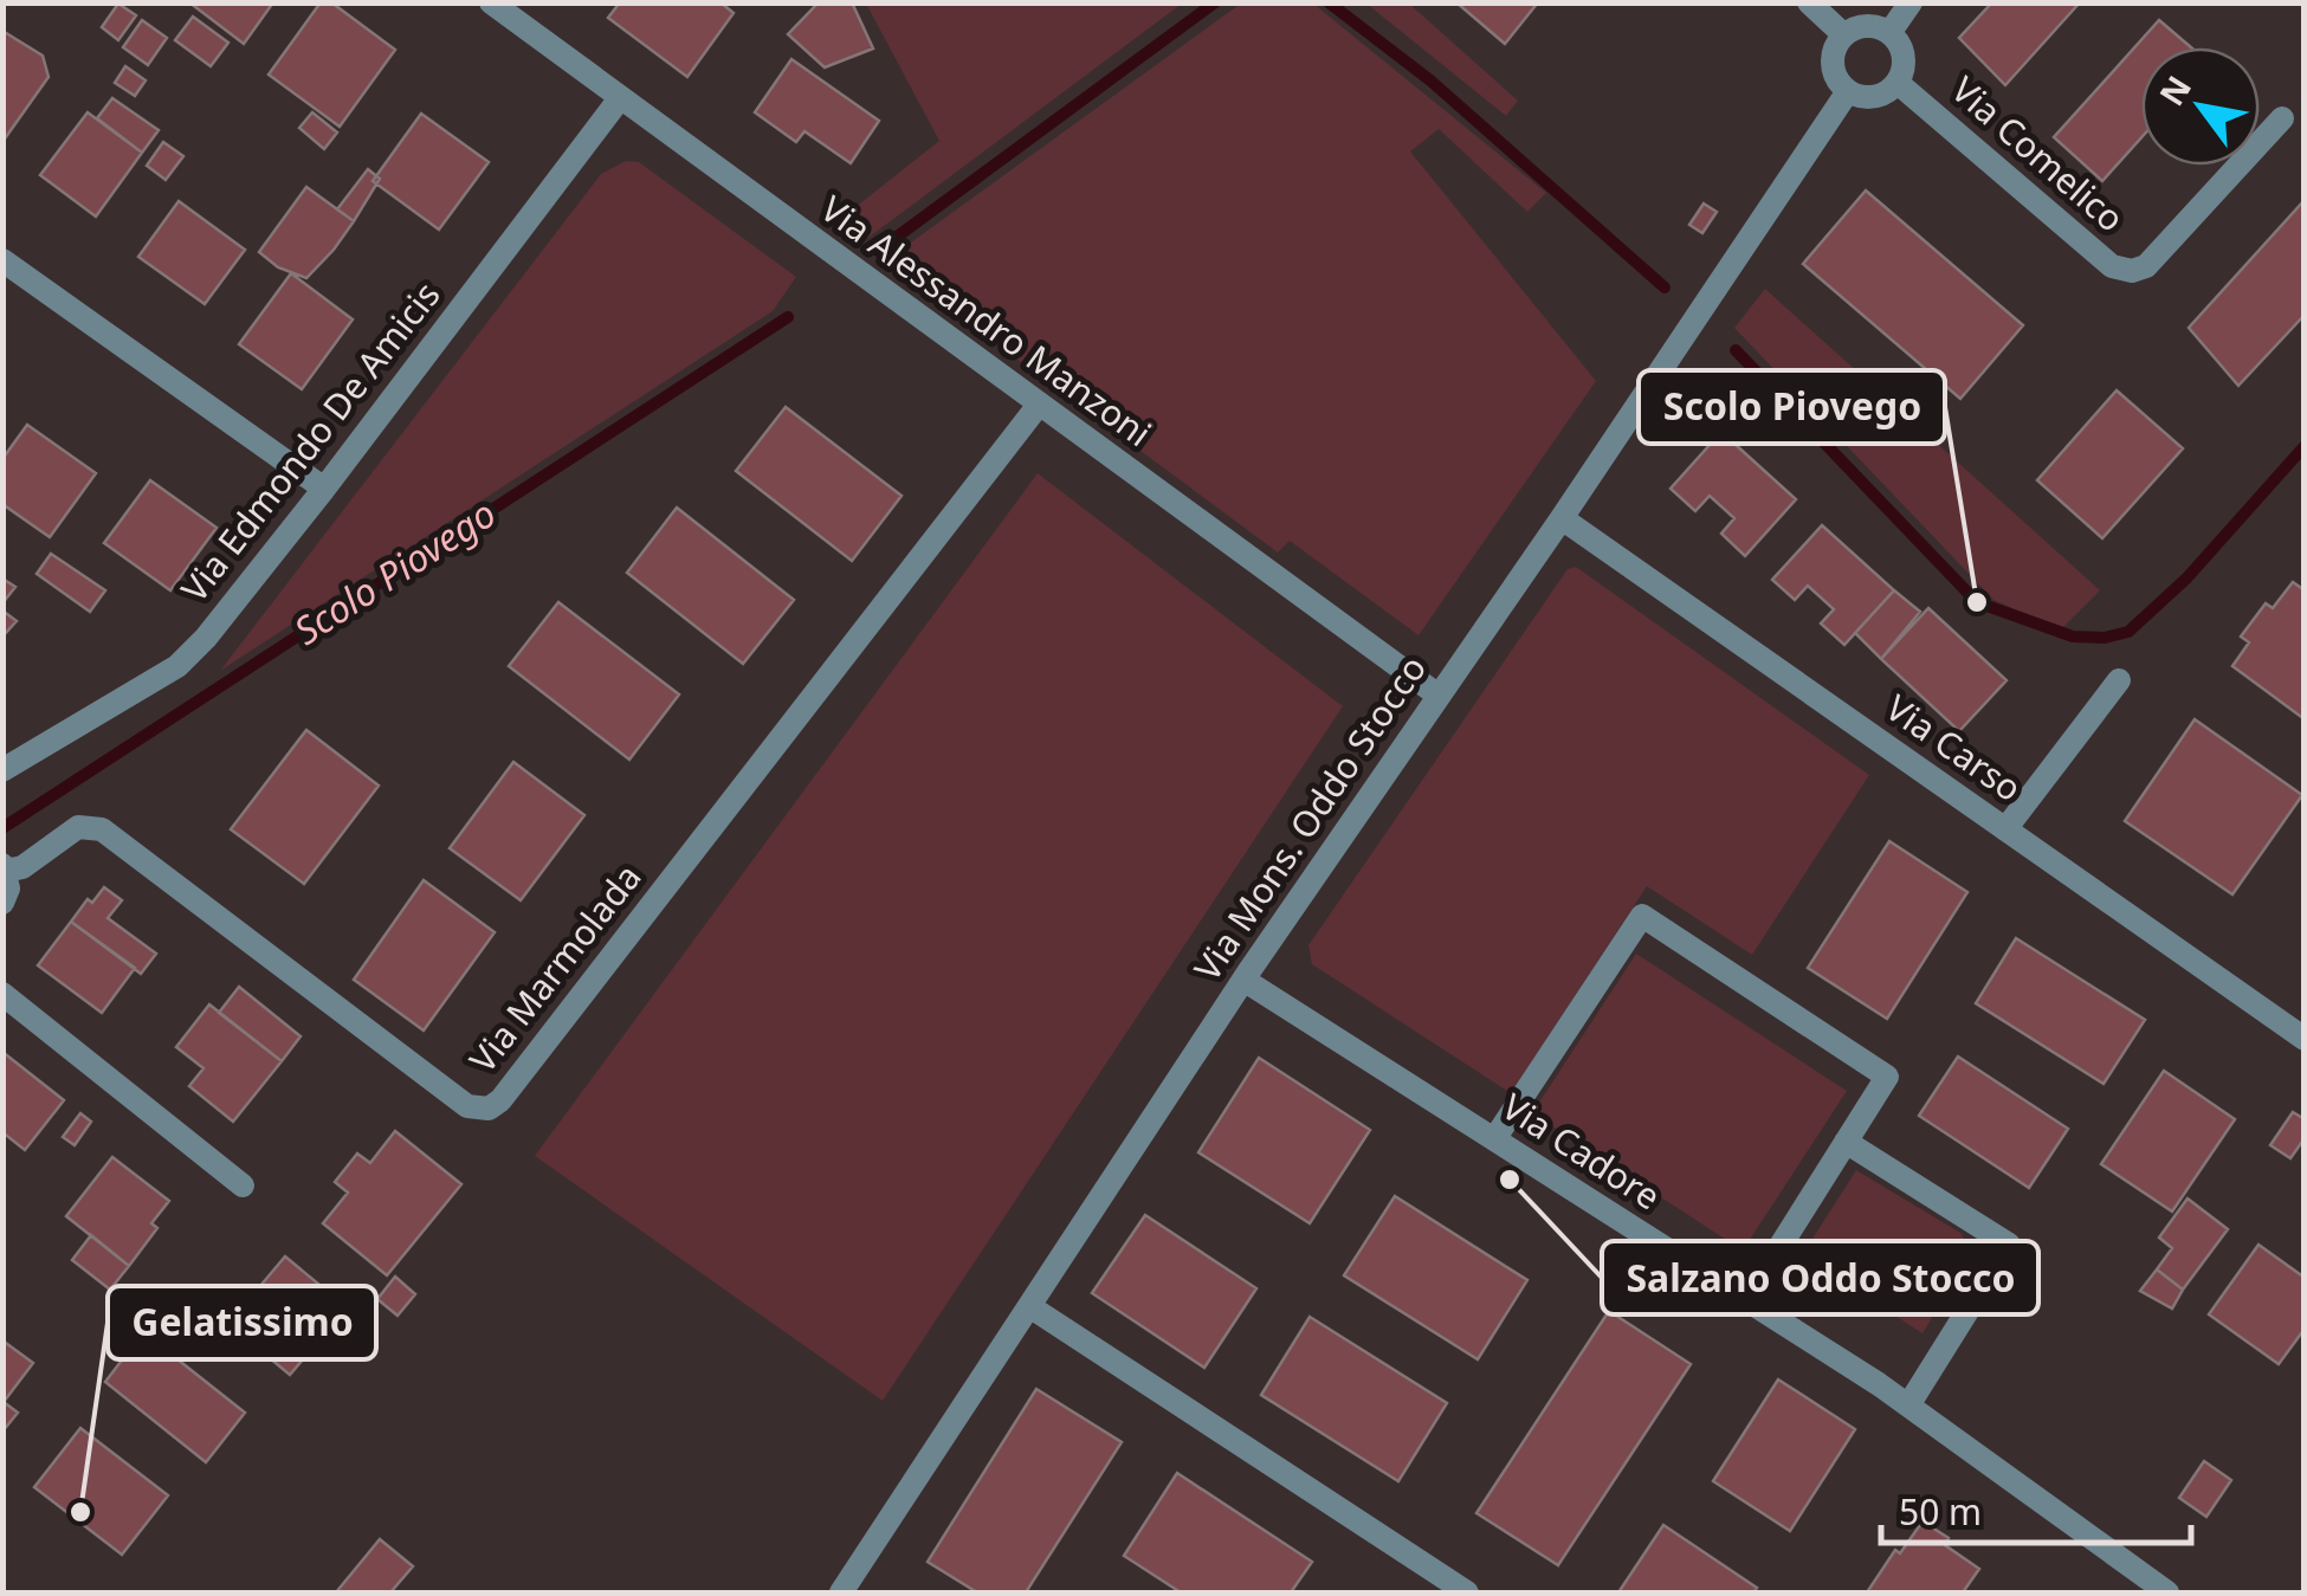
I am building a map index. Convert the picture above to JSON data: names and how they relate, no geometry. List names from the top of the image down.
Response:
{
  "streets": {
    "street": [
      "Via Comelico",
      "Via Alessandro Manzoni",
      "Via Edmondo De Amicis",
      "Via Carso",
      "Via Mons. Oddo Stocco",
      "Via Marmolada",
      "Via Cadore"
    ]
  },
  "crossings": [
    ["Via Comelico", "Via Mons. Oddo Stocco"],
    ["Via Alessandro Manzoni", "Via Edmondo De Amicis"],
    ["Via Alessandro Manzoni", "Via Mons. Oddo Stocco"],
    ["Via Alessandro Manzoni", "Via Marmolada"],
    ["Via Carso", "Via Mons. Oddo Stocco"],
    ["Via Mons. Oddo Stocco", "Via Cadore"]
  ],
  "water": ["Scolo Piovego"],
  "places": ["Scolo Piovego", "Salzano Oddo Stocco", "Gelatissimo"],
  "scale_bar": "50 m",
  "north": "top left"
}
